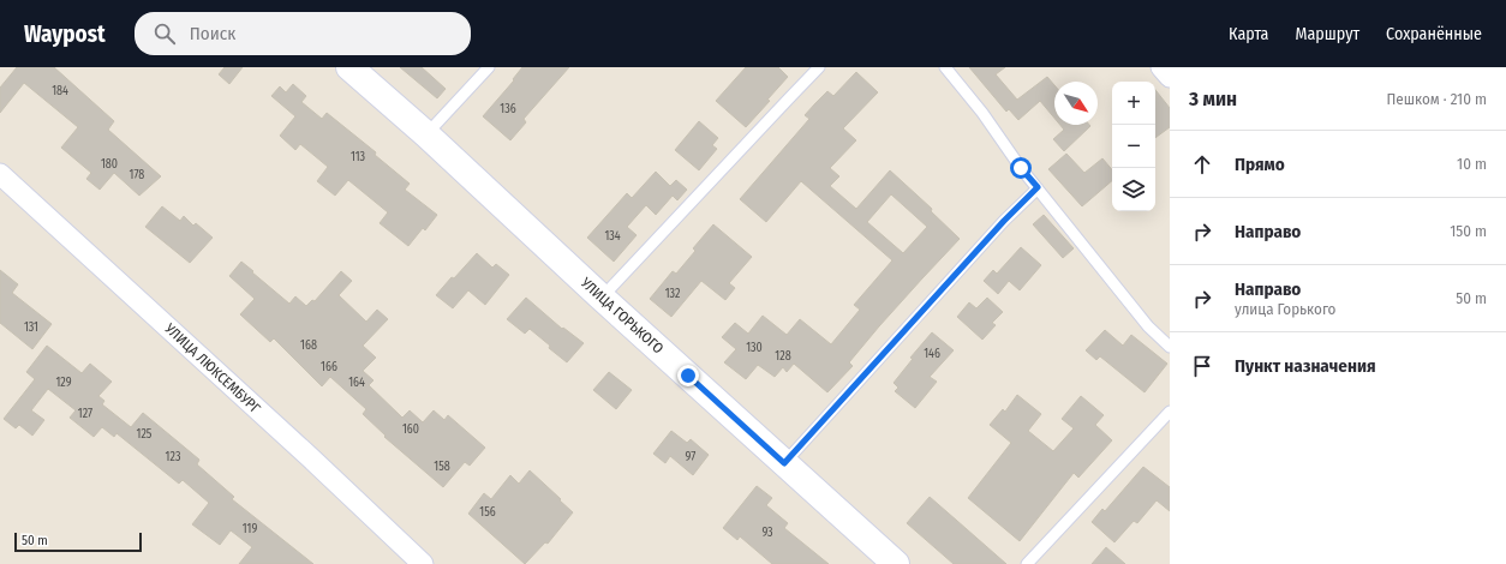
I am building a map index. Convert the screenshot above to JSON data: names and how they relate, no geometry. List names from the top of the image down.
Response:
{
  "streets": {
    "street": ["УЛИЦА ГОРЬКОГО", "УЛИЦА ЛЮКСЕМБУРГ"]
  },
  "house_numbers": [
    "184",
    "136",
    "113",
    "180",
    "178",
    "134",
    "132",
    "131",
    "168",
    "130",
    "146",
    "128",
    "166",
    "129",
    "164",
    "127",
    "160",
    "125",
    "123",
    "97",
    "158",
    "156",
    "119",
    "93"
  ],
  "scale_bar": "50 m",
  "north": "bottom right",
  "page": {
    "header": "Waypost",
    "search": "Поиск",
    "nav": ["Карта", "Маршрут", "Сохранённые"],
    "heading": ["3 мин", "Пешком · 210 m"],
    "map_buttons": ["+", "−"],
    "list": [
      ["Прямо", "10 m"],
      ["Направо", "150 m"],
      ["Направо", "улица Горького", "50 m"],
      "Пункт назначения"
    ],
    "scale": "50 m"
  }
}
